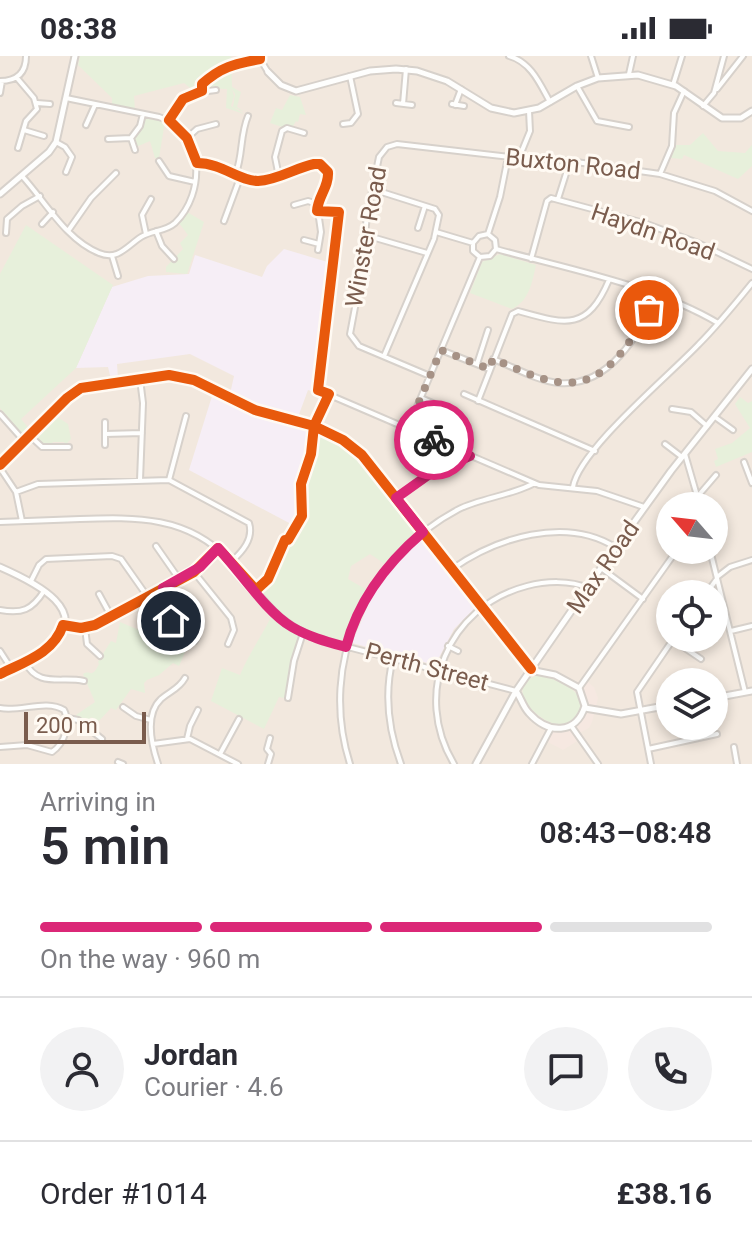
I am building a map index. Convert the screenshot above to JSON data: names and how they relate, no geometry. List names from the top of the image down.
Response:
{
  "streets": {
    "street": [
      "Buxton Road",
      "Haydn Road",
      "Winster Road",
      "Max Road",
      "Perth Street"
    ]
  },
  "crossings": [
    ["Buxton Road", "Winster Road"],
    ["Max Road", "Perth Street"]
  ],
  "scale_bar": "200 m",
  "north": "top left",
  "page": {
    "status": "08:38",
    "scale": "200 m",
    "heading": ["5 min", "Arriving in", "08:43–08:48"],
    "panel": [
      "Jordan",
      "Courier · 4.6",
      "Order #1014",
      "£38.16"
    ],
    "bar": "On the way · 960 m"
  }
}
